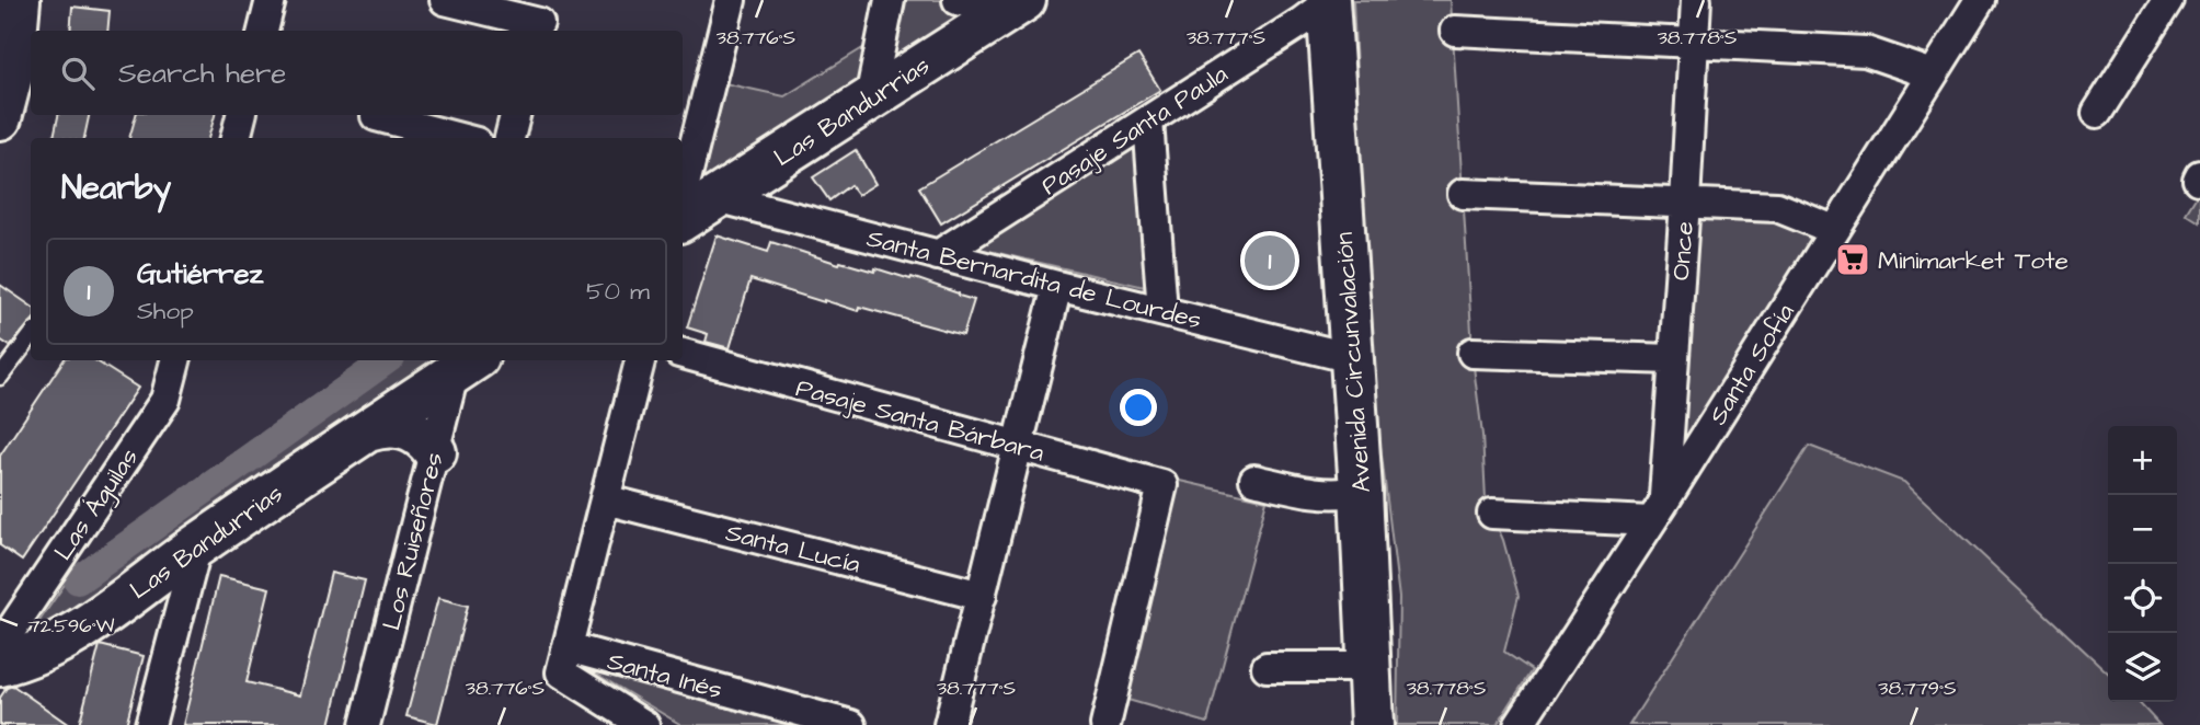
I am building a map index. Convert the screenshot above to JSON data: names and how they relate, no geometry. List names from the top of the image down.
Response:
{
  "streets": {
    "street": [
      "Las Bandurrias",
      "Pasaje Santa Paula",
      "Once",
      "Santa Bernardita de Lourdes",
      "Avenida Circunvalación",
      "Santa Sofía",
      "Pasaje Santa Bárbara",
      "Las Águilas",
      "Los Ruiseñores",
      "Santa Lucía",
      "Santa Inés"
    ]
  },
  "crossings": [
    ["Las Bandurrias", "Santa Bernardita de Lourdes"],
    ["Las Bandurrias", "Los Ruiseñores"],
    ["Pasaje Santa Paula", "Santa Bernardita de Lourdes"],
    ["Pasaje Santa Paula", "Avenida Circunvalación"],
    ["Once", "Santa Sofía"],
    ["Santa Bernardita de Lourdes", "Avenida Circunvalación"]
  ],
  "places": {
    "supermarket": ["Minimarket Tote"]
  },
  "page": {
    "search": "Search here",
    "heading": "Nearby",
    "pins": "1",
    "list": [
      {
        "mark": "1",
        "name": "Gutiérrez",
        "note": "Shop",
        "value": "50 m"
      }
    ],
    "map_buttons": ["+", "−"]
  },
  "coordinates": [
    "38.776°S",
    "38.777°S",
    "38.778°S",
    "72.596°W",
    "38.779°S"
  ]
}
